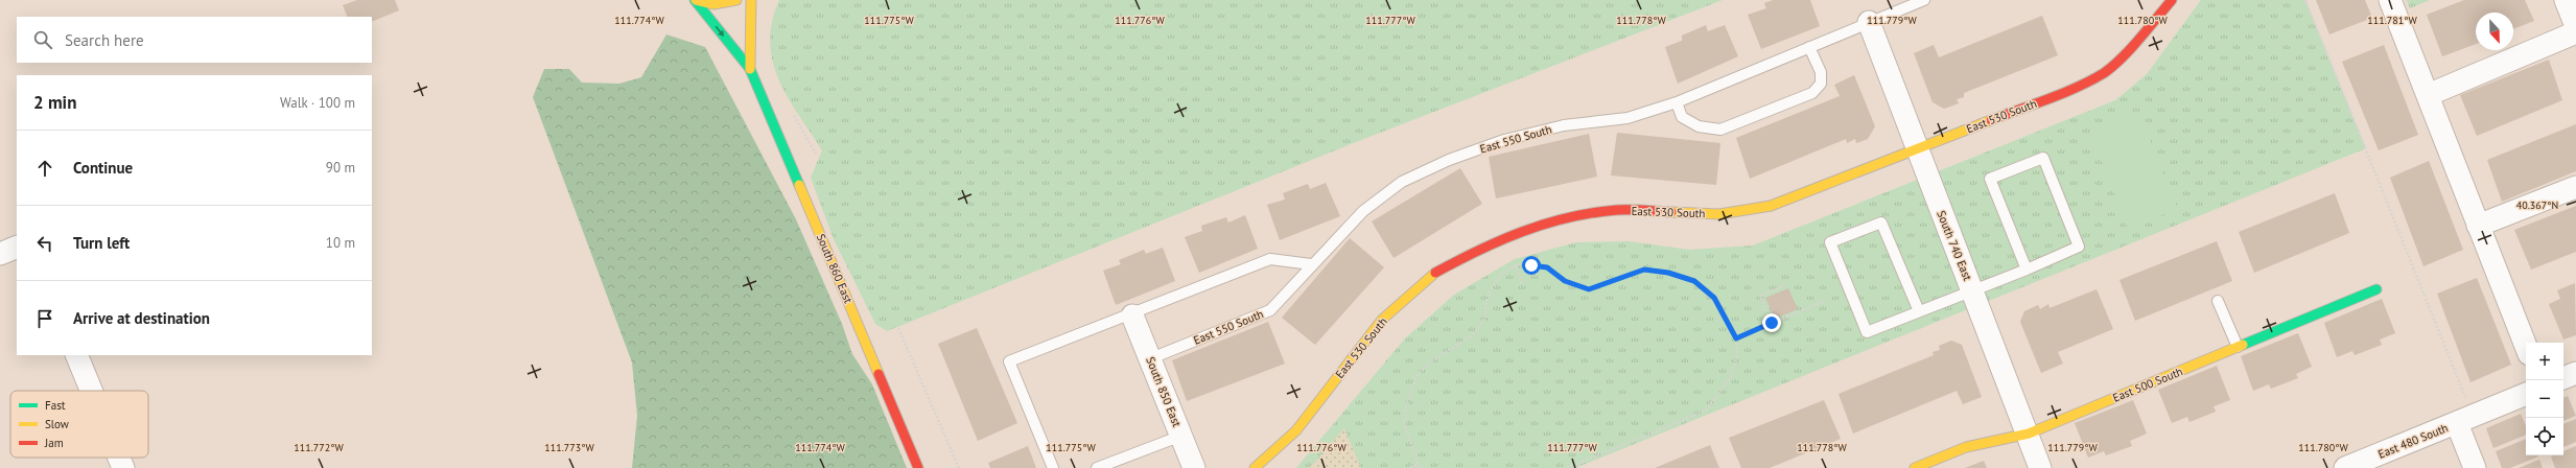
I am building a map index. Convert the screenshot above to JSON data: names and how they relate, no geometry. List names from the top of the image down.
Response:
{
  "streets": {
    "street": [
      "East 530 South",
      "South 740 East",
      "South 860 East",
      "East 500 South",
      "South 850 East",
      "East 480 South"
    ],
    "lane": ["East 550 South"]
  },
  "crossings": [
    ["East 530 South", "South 740 East"],
    ["East 550 South", "South 740 East"],
    ["East 550 South", "South 850 East"],
    ["South 740 East", "East 500 South"]
  ],
  "legend": ["Fast", "Slow", "Jam"],
  "north": "bottom",
  "page": {
    "search": "Search here",
    "heading": ["2 min", "Walk · 100 m"],
    "list": [
      ["Continue", "90 m"],
      ["Turn left", "10 m"],
      "Arrive at destination"
    ],
    "map_buttons": ["+", "−"]
  },
  "coordinates": [
    "111.774°W",
    "111.775°W",
    "111.778°W",
    "111.779°W",
    "111.776°W",
    "111.777°W",
    "111.780°W",
    "111.781°W",
    "40.367°N",
    "111.772°W",
    "111.773°W"
  ]
}
